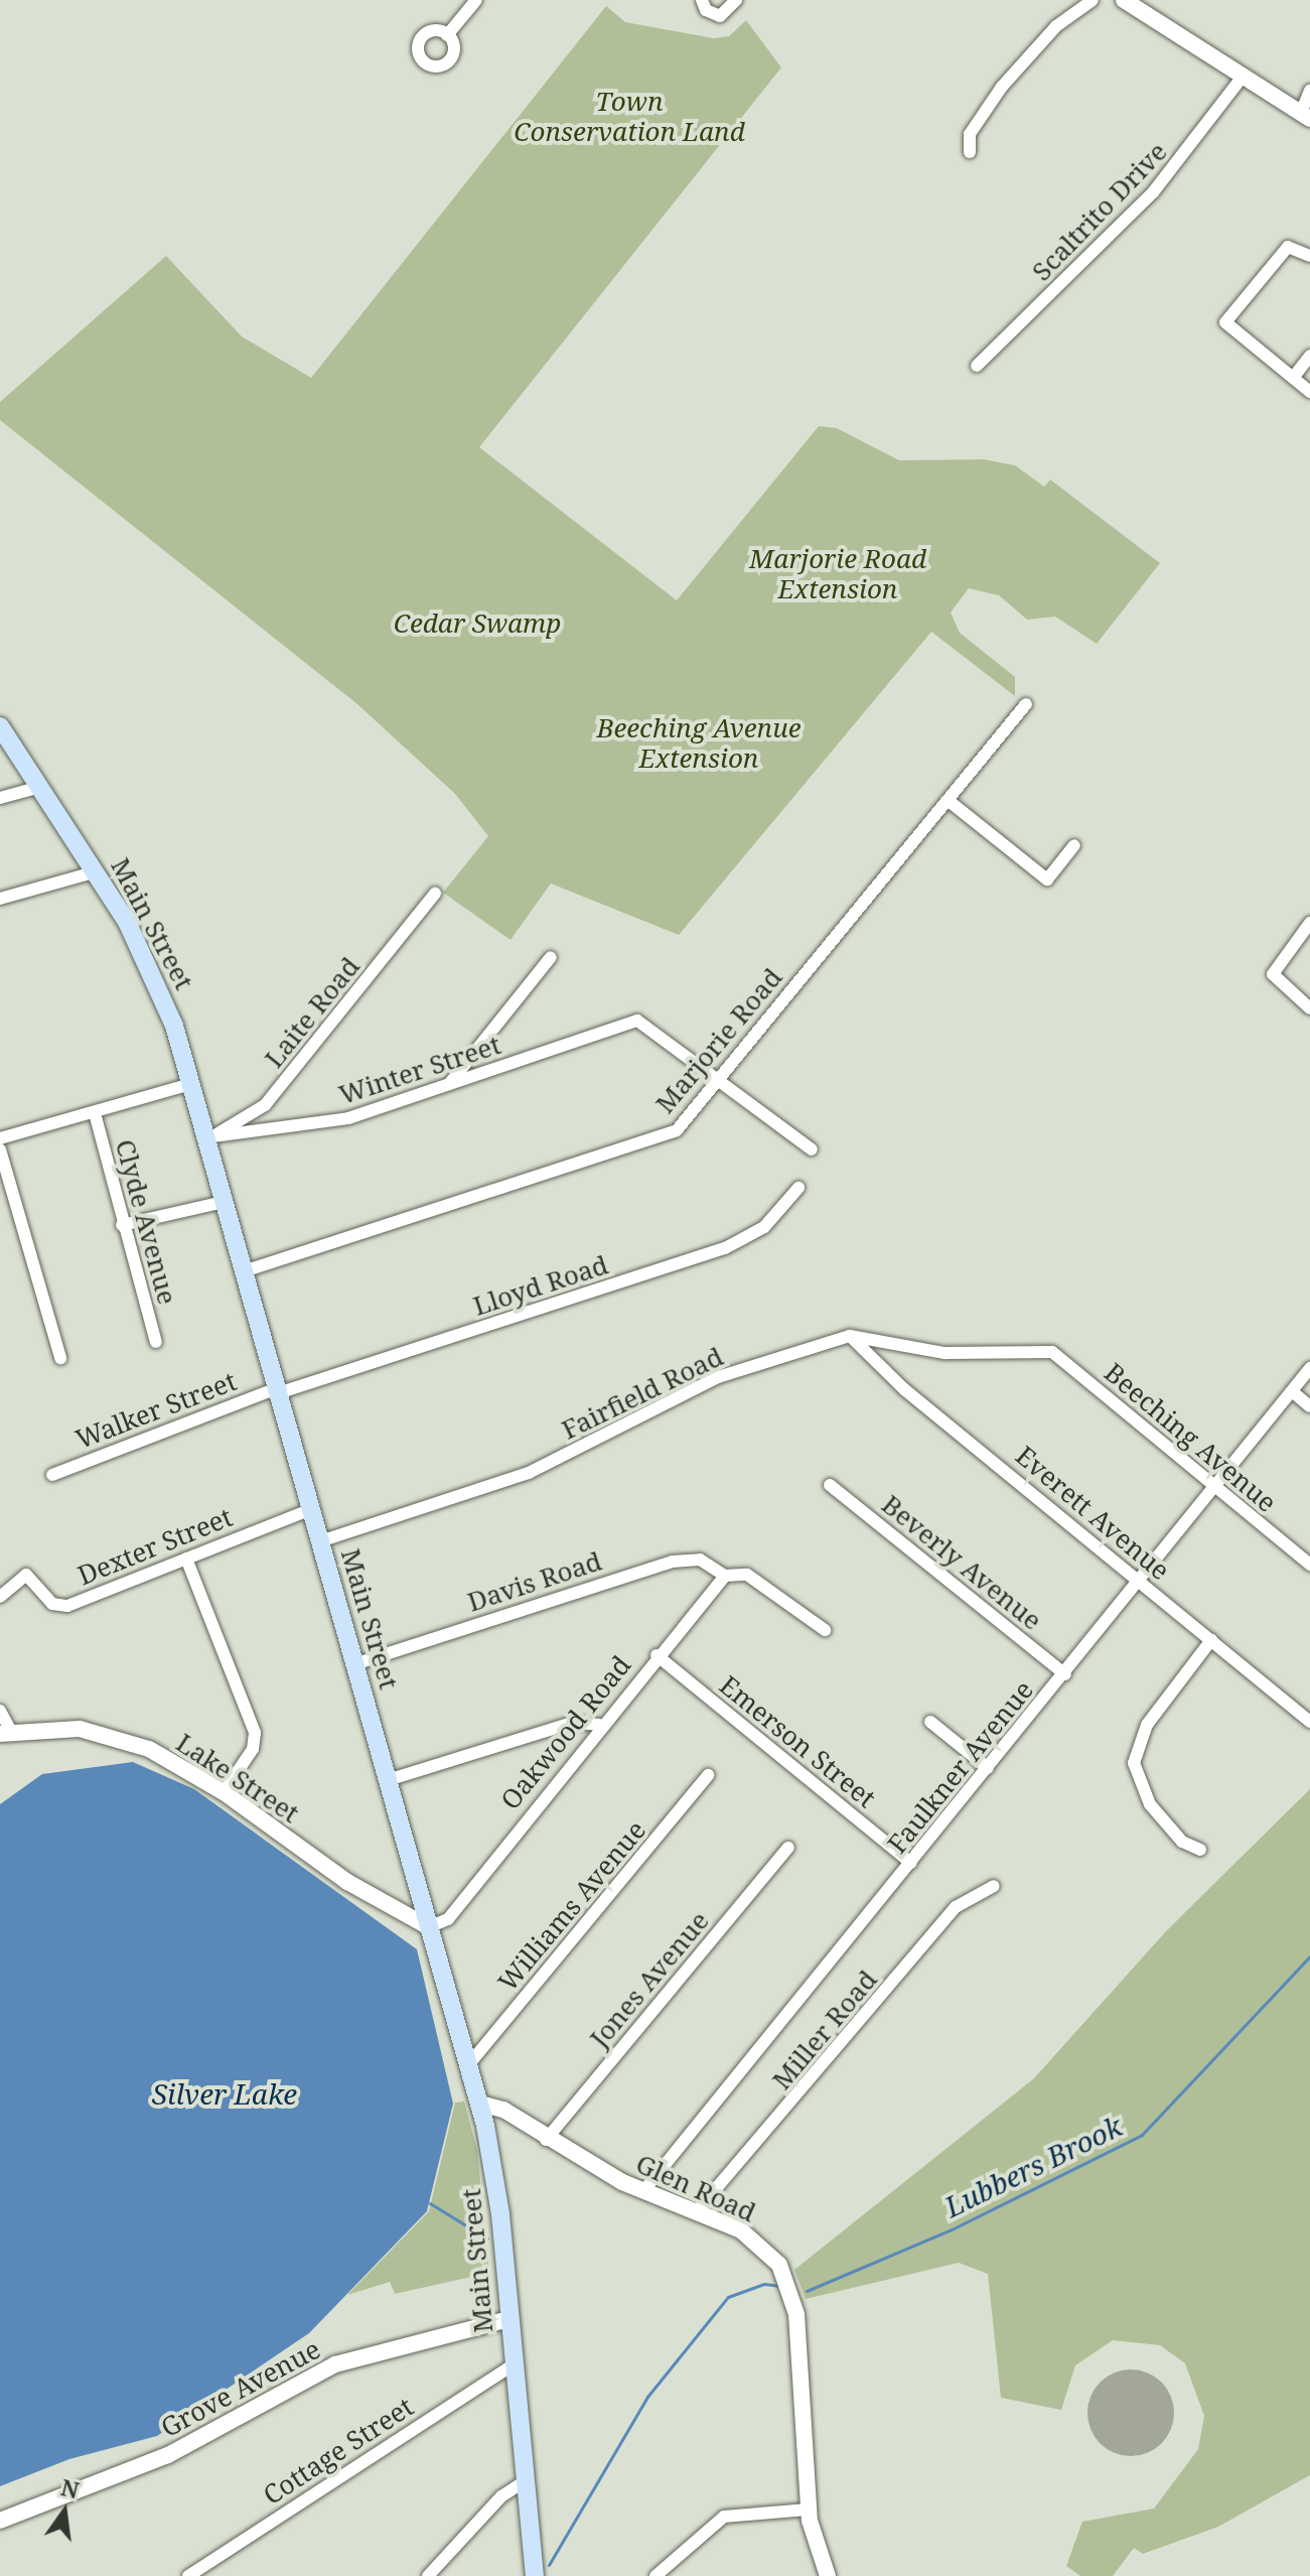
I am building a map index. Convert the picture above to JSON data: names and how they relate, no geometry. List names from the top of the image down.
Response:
{
  "streets": {
    "main road": ["Main Street"],
    "street": [
      "Scaltrito Drive",
      "Laite Road",
      "Marjorie Road",
      "Winter Street",
      "Clyde Avenue",
      "Lloyd Road",
      "Fairfield Road",
      "Walker Street",
      "Beeching Avenue",
      "Everett Avenue",
      "Dexter Street",
      "Beverly Avenue",
      "Davis Road",
      "Oakwood Road",
      "Emerson Street",
      "Faulkner Avenue",
      "Lake Street",
      "Williams Avenue",
      "Jones Avenue",
      "Miller Road",
      "Glen Road",
      "Grove Avenue",
      "Cottage Street"
    ]
  },
  "crossings": [
    ["Main Street", "Laite Road"],
    ["Main Street", "Marjorie Road"],
    ["Main Street", "Winter Street"],
    ["Main Street", "Lloyd Road"],
    ["Main Street", "Fairfield Road"],
    ["Main Street", "Walker Street"],
    ["Main Street", "Dexter Street"],
    ["Main Street", "Davis Road"],
    ["Main Street", "Oakwood Road"],
    ["Main Street", "Lake Street"],
    ["Main Street", "Williams Avenue"],
    ["Main Street", "Glen Road"],
    ["Main Street", "Grove Avenue"],
    ["Main Street", "Cottage Street"],
    ["Laite Road", "Winter Street"],
    ["Marjorie Road", "Winter Street"],
    ["Lloyd Road", "Walker Street"],
    ["Fairfield Road", "Beeching Avenue"],
    ["Fairfield Road", "Everett Avenue"],
    ["Beeching Avenue", "Faulkner Avenue"],
    ["Everett Avenue", "Faulkner Avenue"],
    ["Beverly Avenue", "Faulkner Avenue"],
    ["Davis Road", "Oakwood Road"],
    ["Oakwood Road", "Emerson Street"],
    ["Oakwood Road", "Lake Street"],
    ["Emerson Street", "Faulkner Avenue"],
    ["Faulkner Avenue", "Glen Road"],
    ["Jones Avenue", "Glen Road"],
    ["Miller Road", "Glen Road"]
  ],
  "water": ["Silver Lake", "Lubbers Brook"],
  "parks": [
    "Town Conservation Land",
    "Marjorie Road Extension",
    "Cedar Swamp",
    "Beeching Avenue Extension"
  ],
  "north": "top"
}
